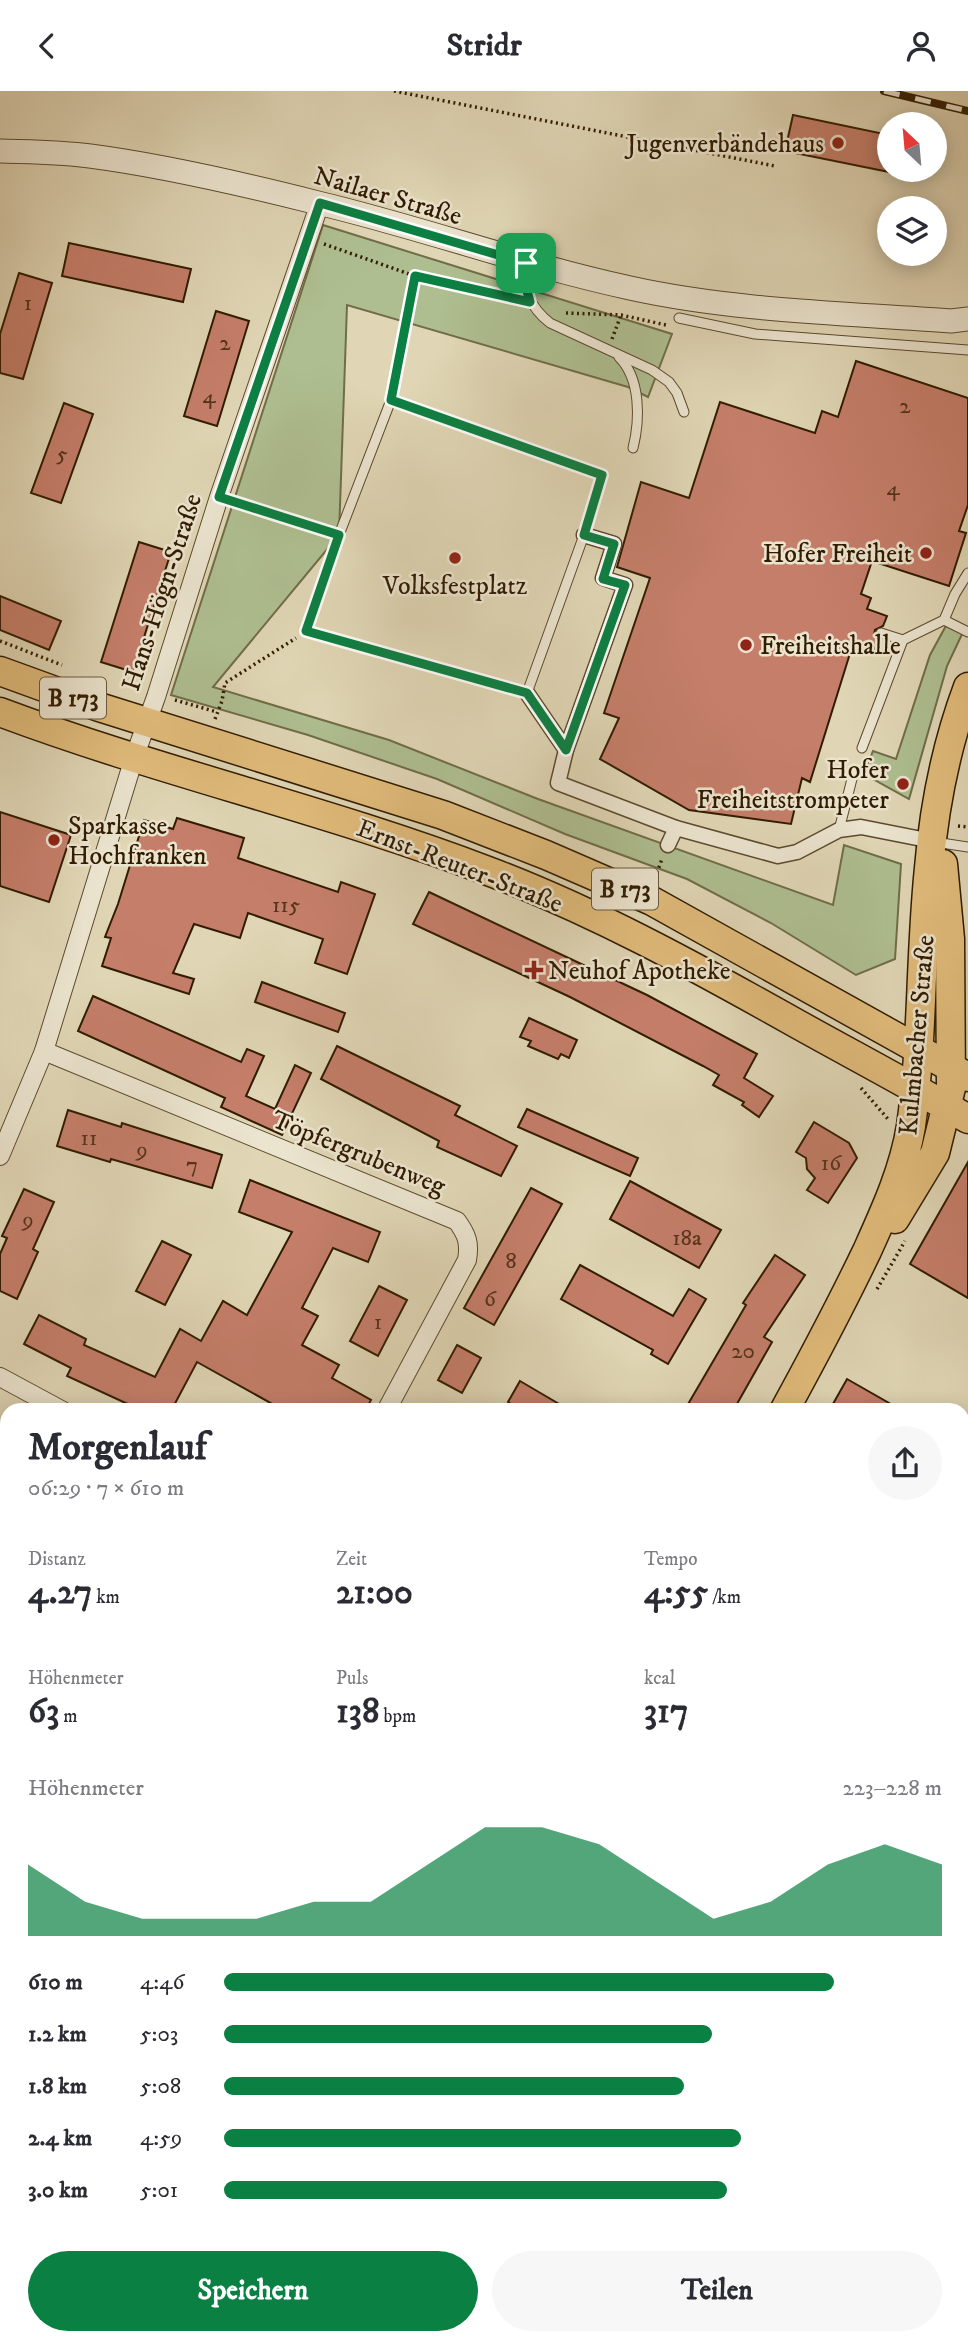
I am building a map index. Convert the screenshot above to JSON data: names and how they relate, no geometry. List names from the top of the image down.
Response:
{
  "streets": {
    "main road": ["B 173", "Ernst-Reuter-Straße", "Kulmbacher Straße"],
    "street": ["Nailaer Straße", "Hans-Högn-Straße", "Töpfergrubenweg"]
  },
  "crossings": [
    ["Nailaer Straße", "Hans-Högn-Straße"],
    ["Hans-Högn-Straße", "Ernst-Reuter-Straße"],
    ["Hans-Högn-Straße", "Töpfergrubenweg"],
    ["Ernst-Reuter-Straße", "Kulmbacher Straße"]
  ],
  "places": {
    "other": [
      "Jugenverbändehaus",
      "Hofer Freiheit",
      "Volksfestplatz",
      "Freiheitshalle",
      "Hofer Freiheitstrompeter",
      "Sparkasse Hochfranken"
    ],
    "health": ["Neuhof Apotheke"]
  },
  "house_numbers": [
    "1",
    "2",
    "4",
    "2",
    "5",
    "4",
    "115",
    "11",
    "9",
    "16",
    "7",
    "9",
    "18a",
    "8",
    "6",
    "1",
    "20"
  ],
  "north": "top left",
  "page": {
    "header": "Stridr",
    "heading": ["Morgenlauf", "06:29 · 7 × 610 m"],
    "stats": [
      ["Distanz", "4.27 km"],
      ["Zeit", "21:00"],
      ["Tempo", "4:55 /km"],
      ["Höhenmeter", "63 m"],
      ["Puls", "138 bpm"],
      ["kcal", "317"]
    ],
    "chart": ["Höhenmeter", "223–228 m"],
    "list": [
      {
        "name": "610 m",
        "note": "4:46"
      },
      {
        "name": "1.2 km",
        "note": "5:03"
      },
      {
        "name": "1.8 km",
        "note": "5:08"
      },
      {
        "name": "2.4 km",
        "note": "4:59"
      },
      {
        "name": "3.0 km",
        "note": "5:01"
      }
    ],
    "buttons": ["Speichern", "Teilen"]
  }
}
